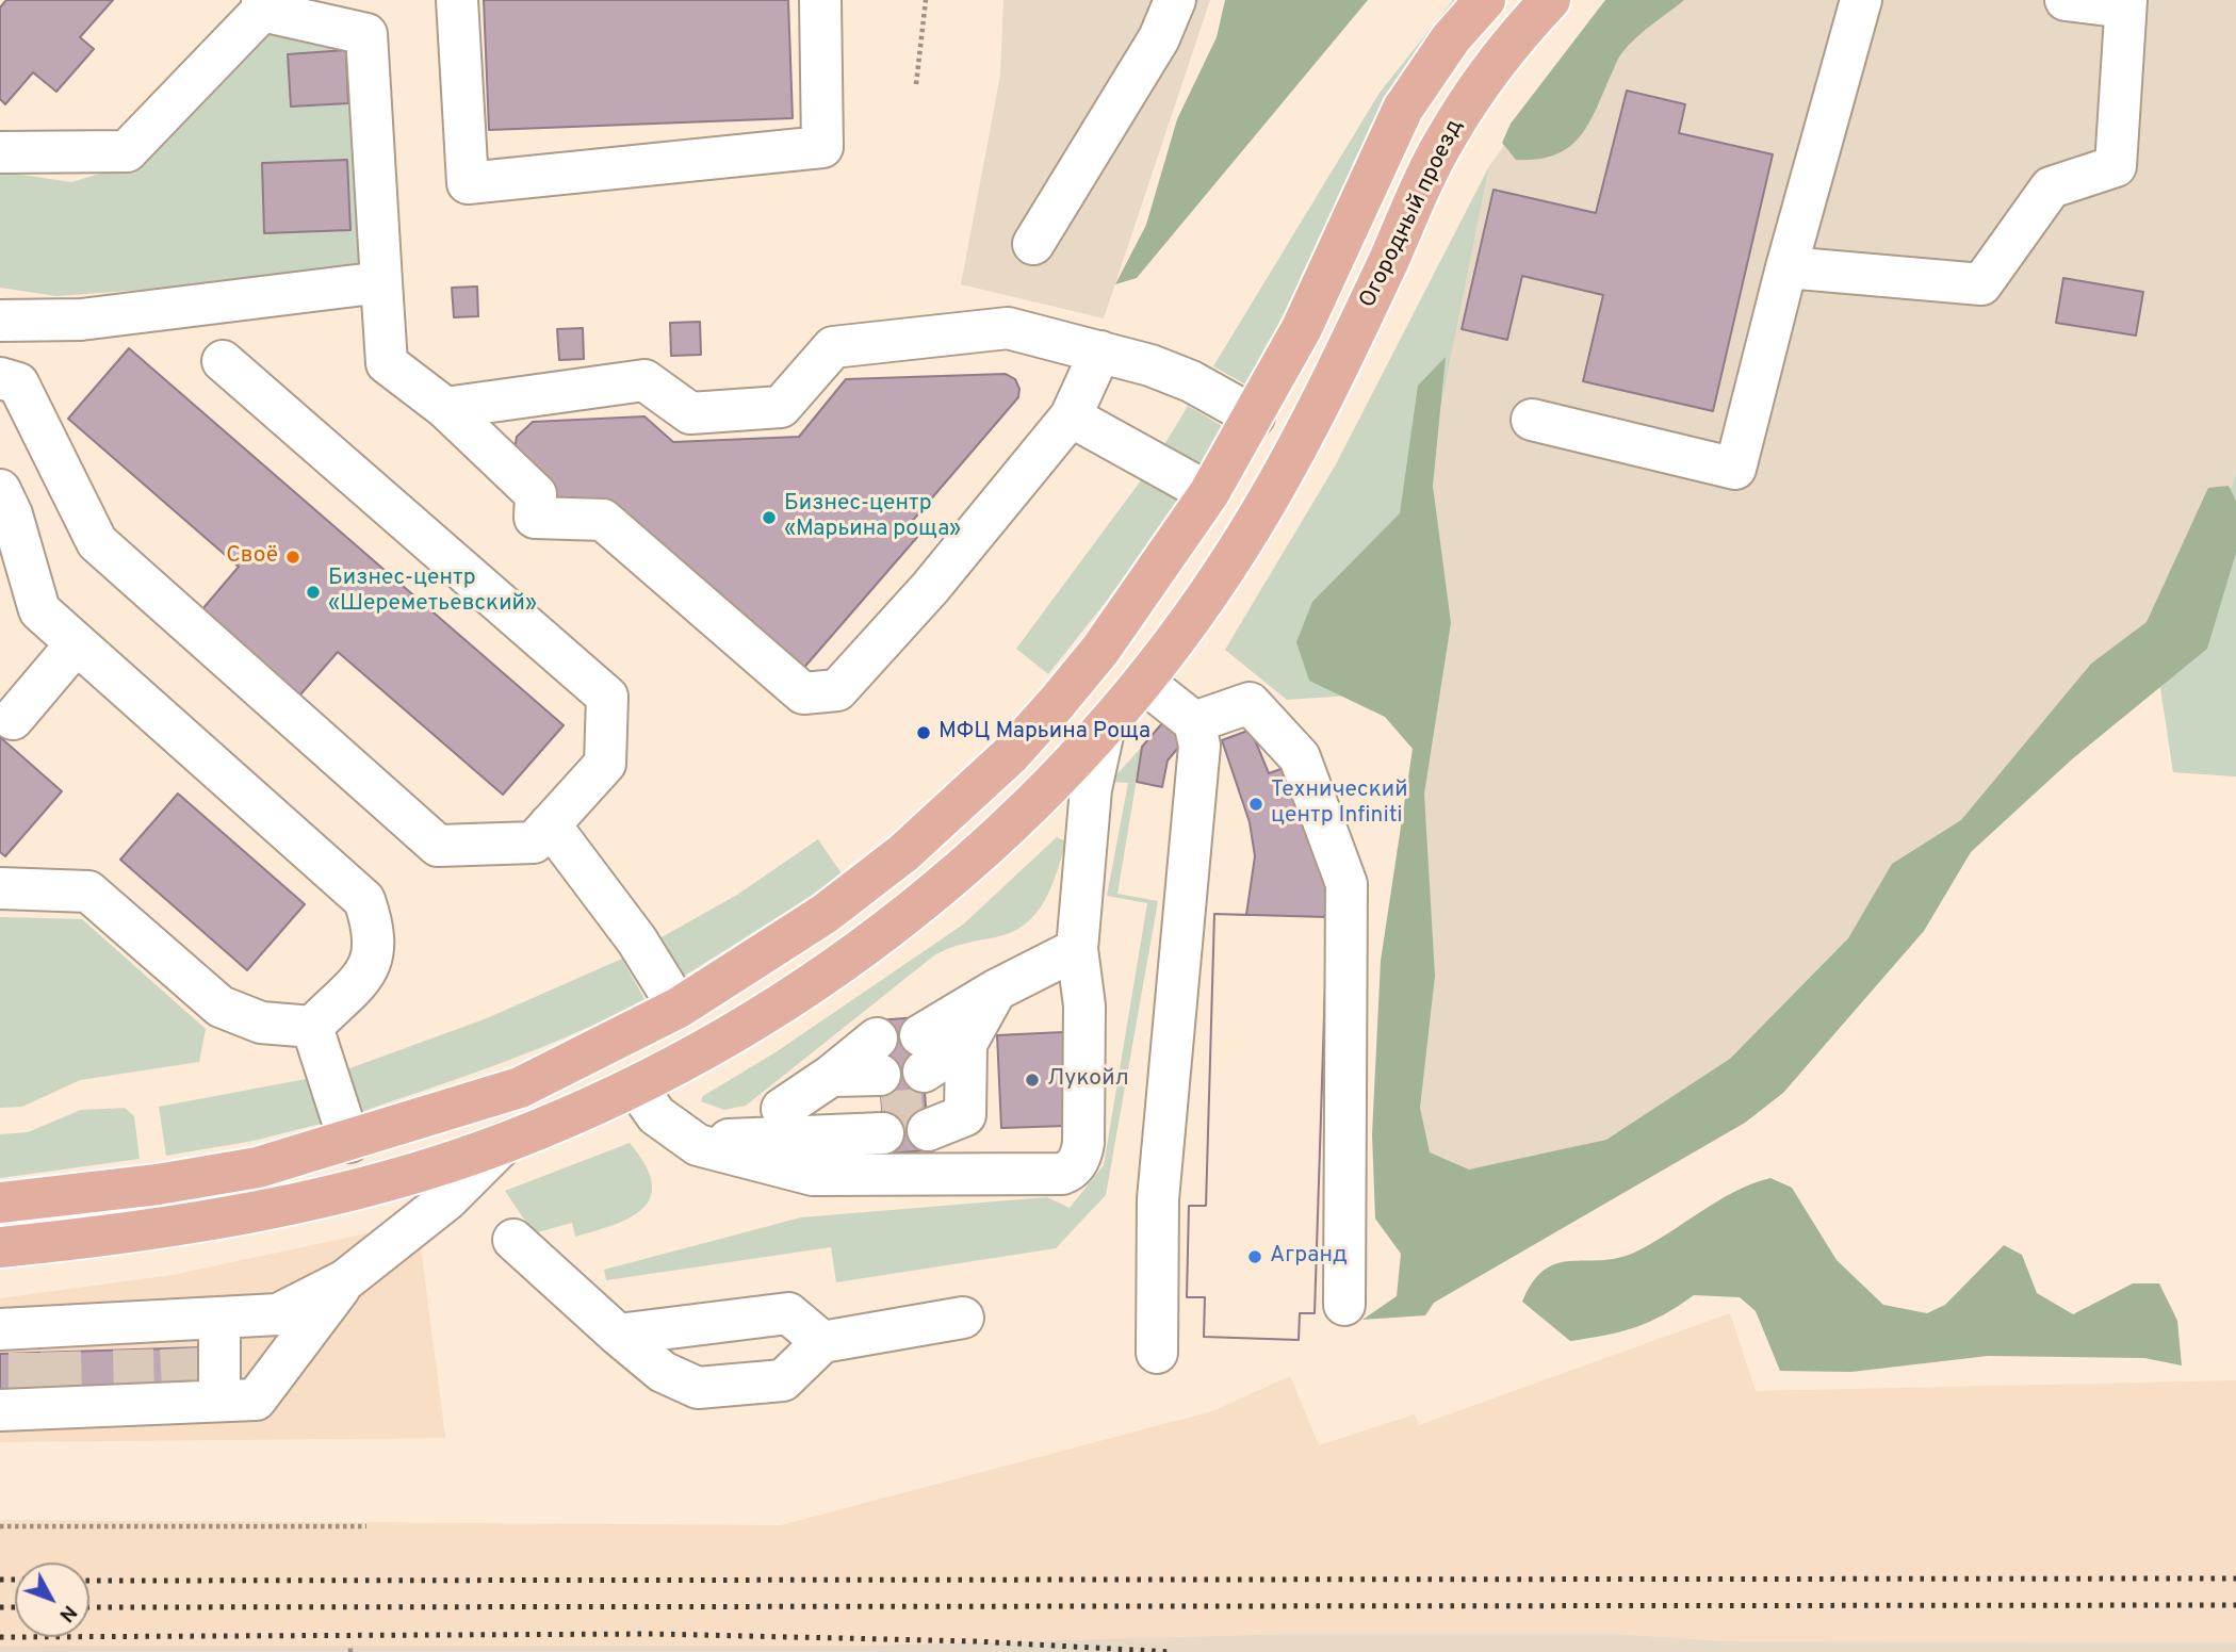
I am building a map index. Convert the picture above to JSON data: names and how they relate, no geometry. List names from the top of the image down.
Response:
{
  "streets": {
    "main road": ["Огородный проезд"]
  },
  "places": [
    "Бизнес-центр «Марьина роща»",
    "Своё",
    "Бизнес-центр «Шереметьевский»",
    "МФЦ Марьина Роща",
    "Технический центр Infiniti",
    "Лукойл",
    "Агранд"
  ],
  "north": "bottom right"
}
